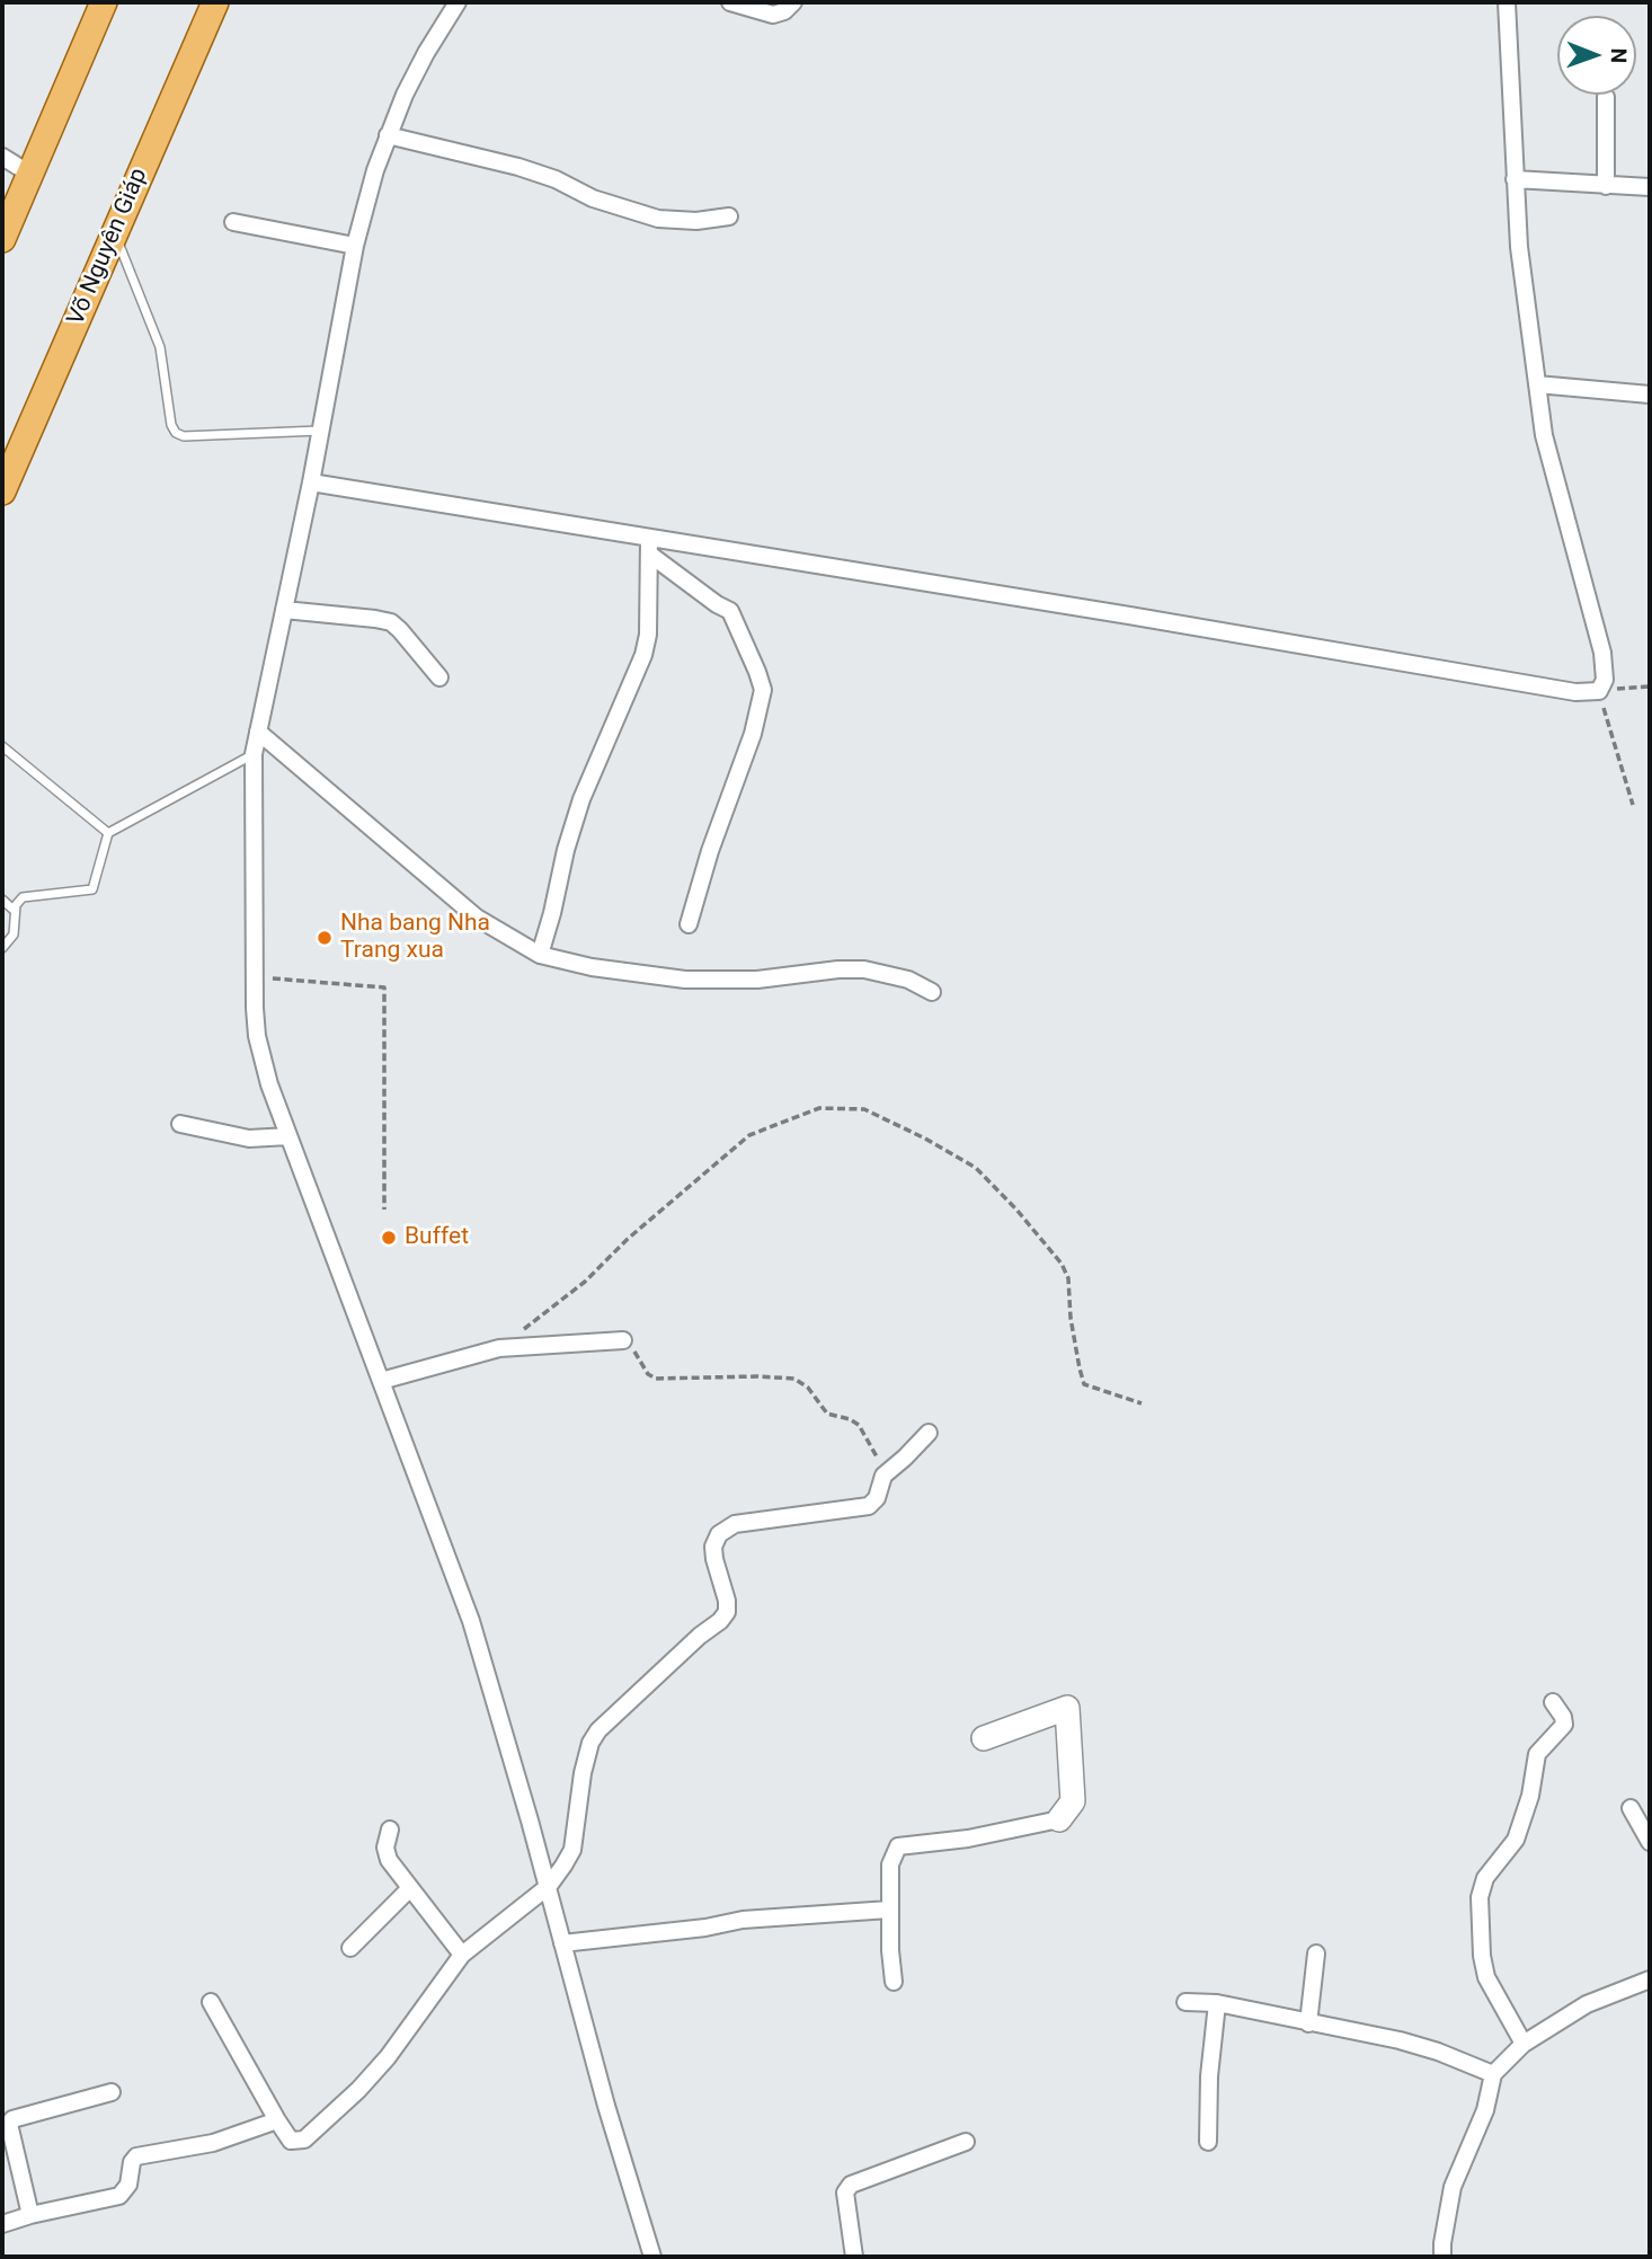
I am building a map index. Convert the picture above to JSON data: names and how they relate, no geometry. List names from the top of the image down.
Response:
{
  "streets": {
    "main road": ["Võ Nguyên Giáp"]
  },
  "places": ["Nha bang Nha Trang xua", "Buffet"],
  "north": "right"
}
